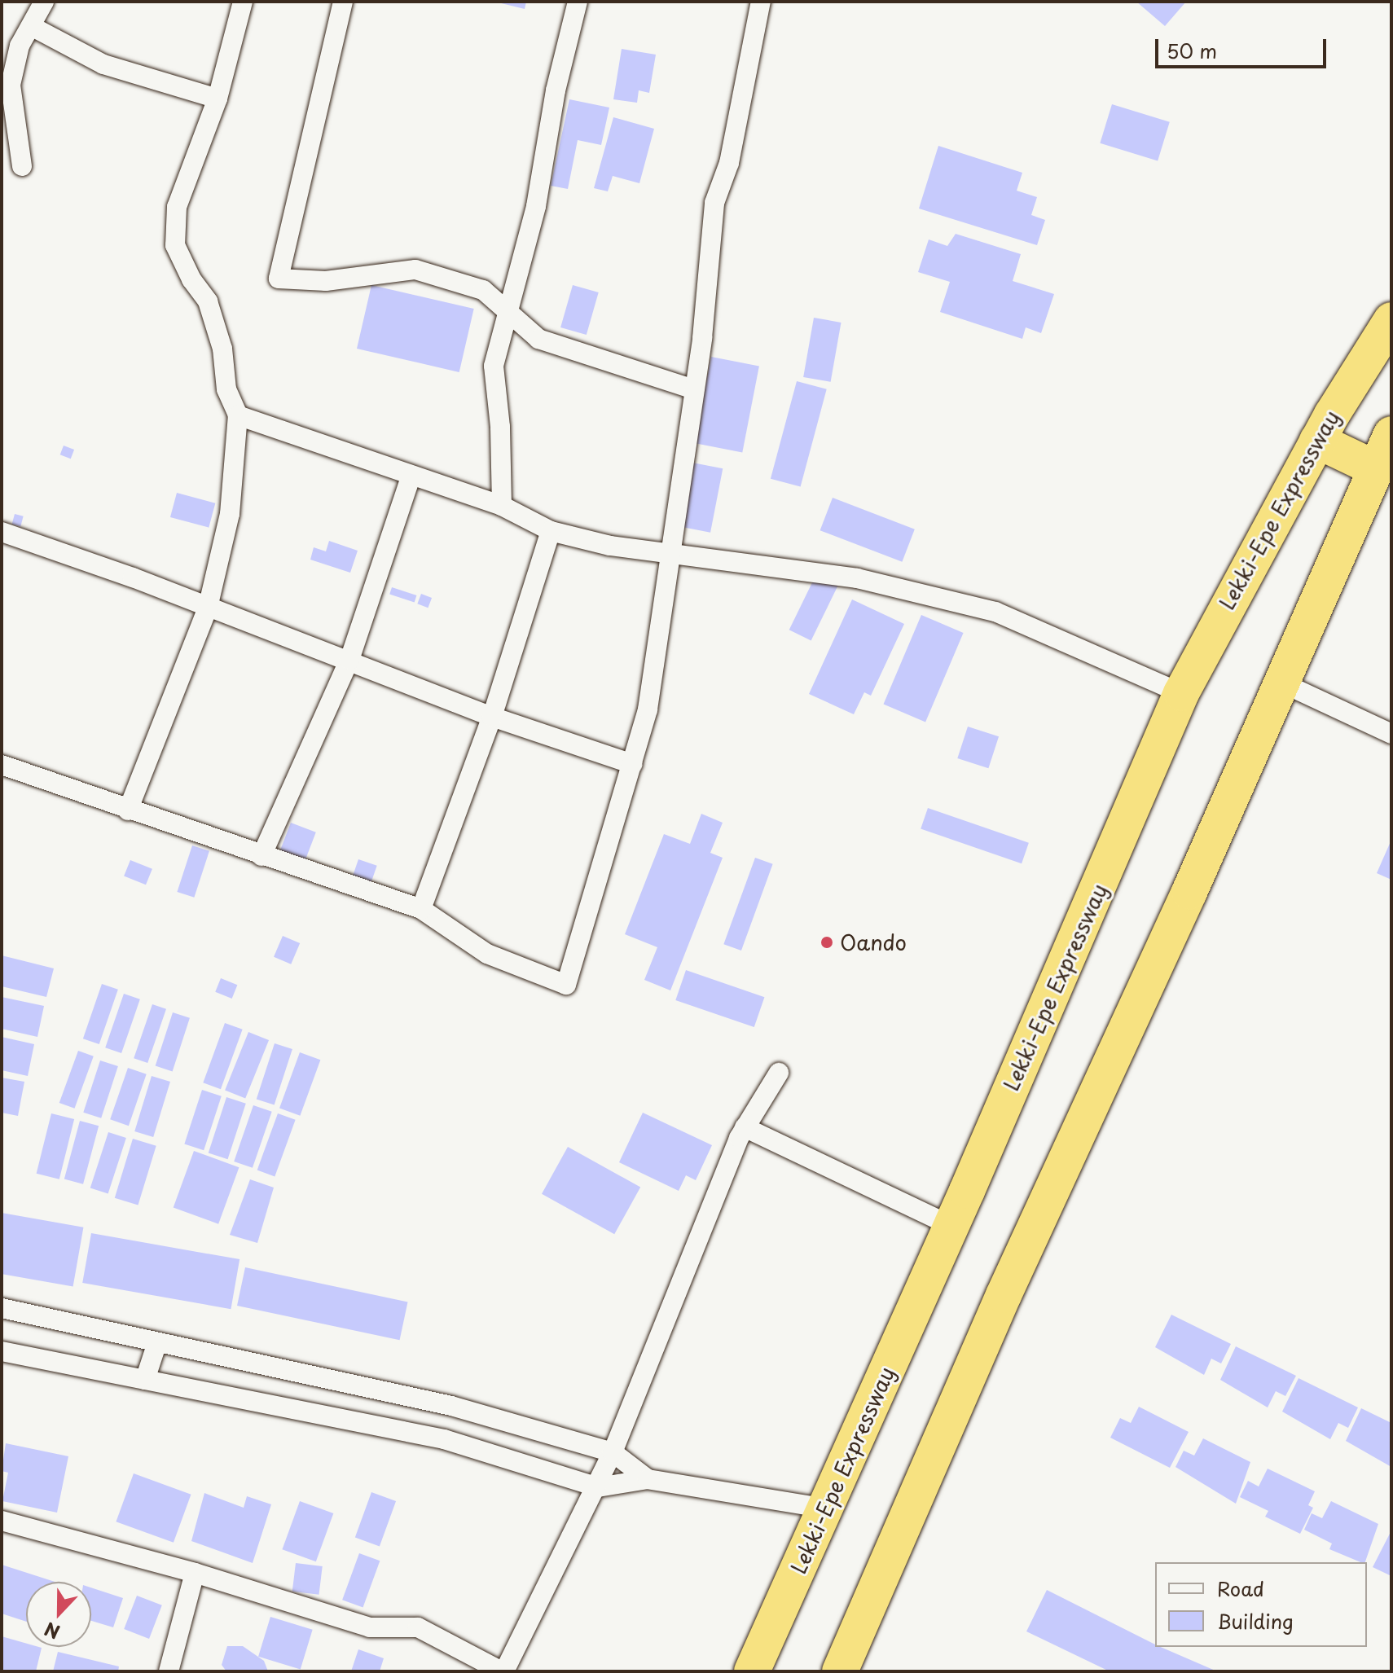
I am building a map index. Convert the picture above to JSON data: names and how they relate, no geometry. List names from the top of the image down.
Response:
{
  "streets": {
    "highway": ["Lekki-Epe Expressway"]
  },
  "places": ["Oando"],
  "legend": ["Road", "Building"],
  "scale_bar": "50 m",
  "north": "bottom"
}
